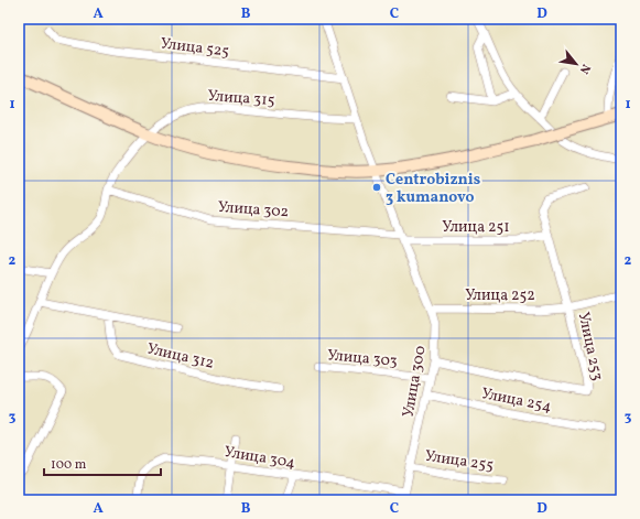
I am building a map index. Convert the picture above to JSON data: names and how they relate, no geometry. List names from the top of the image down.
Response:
{
  "streets": {
    "street": [
      "Улица 525",
      "Улица 315",
      "Улица 302",
      "Улица 251",
      "Улица 252",
      "Улица 253",
      "Улица 312",
      "Улица 303",
      "Улица 300",
      "Улица 254",
      "Улица 304",
      "Улица 255"
    ]
  },
  "crossings": [
    ["Улица 525", "Улица 300"],
    ["Улица 315", "Улица 302"],
    ["Улица 315", "Улица 312"],
    ["Улица 315", "Улица 300"],
    ["Улица 302", "Улица 251"],
    ["Улица 302", "Улица 300"],
    ["Улица 251", "Улица 300"],
    ["Улица 252", "Улица 253"],
    ["Улица 252", "Улица 300"],
    ["Улица 253", "Улица 300"],
    ["Улица 303", "Улица 300"],
    ["Улица 300", "Улица 254"],
    ["Улица 300", "Улица 304"],
    ["Улица 300", "Улица 255"]
  ],
  "places": ["Centrobiznis 3 kumanovo"],
  "scale_bar": "100 m",
  "north": "bottom right",
  "grid": {
    "columns": [
      "A",
      "B",
      "C",
      "D"
    ],
    "rows": ["1", "2", "3"]
  }
}
